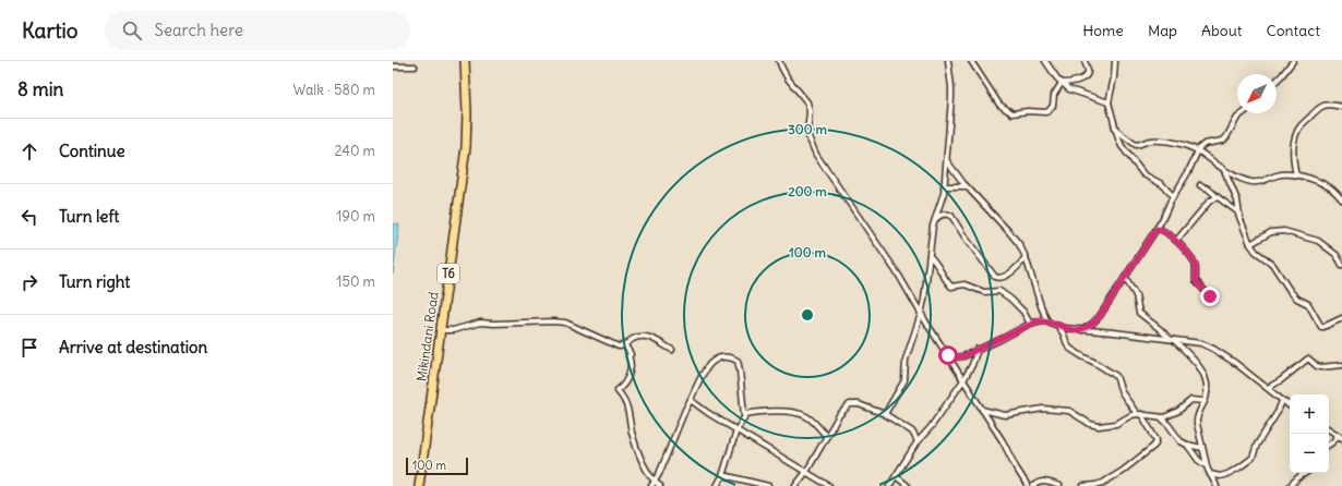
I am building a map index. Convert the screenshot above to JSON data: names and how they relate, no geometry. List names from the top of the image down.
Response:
{
  "streets": {
    "highway": ["T6", "Mikindani Road"]
  },
  "scale_bar": "100 m",
  "north": "bottom left",
  "page": {
    "header": "Kartio",
    "search": "Search here",
    "nav": [
      "Home",
      "Map",
      "About",
      "Contact"
    ],
    "heading": ["8 min", "Walk · 580 m"],
    "list": [
      ["Continue", "240 m"],
      ["Turn left", "190 m"],
      ["Turn right", "150 m"],
      "Arrive at destination"
    ],
    "map_buttons": ["+", "−"],
    "scale": "100 m"
  },
  "rings": ["300 m", "200 m", "100 m"]
}
